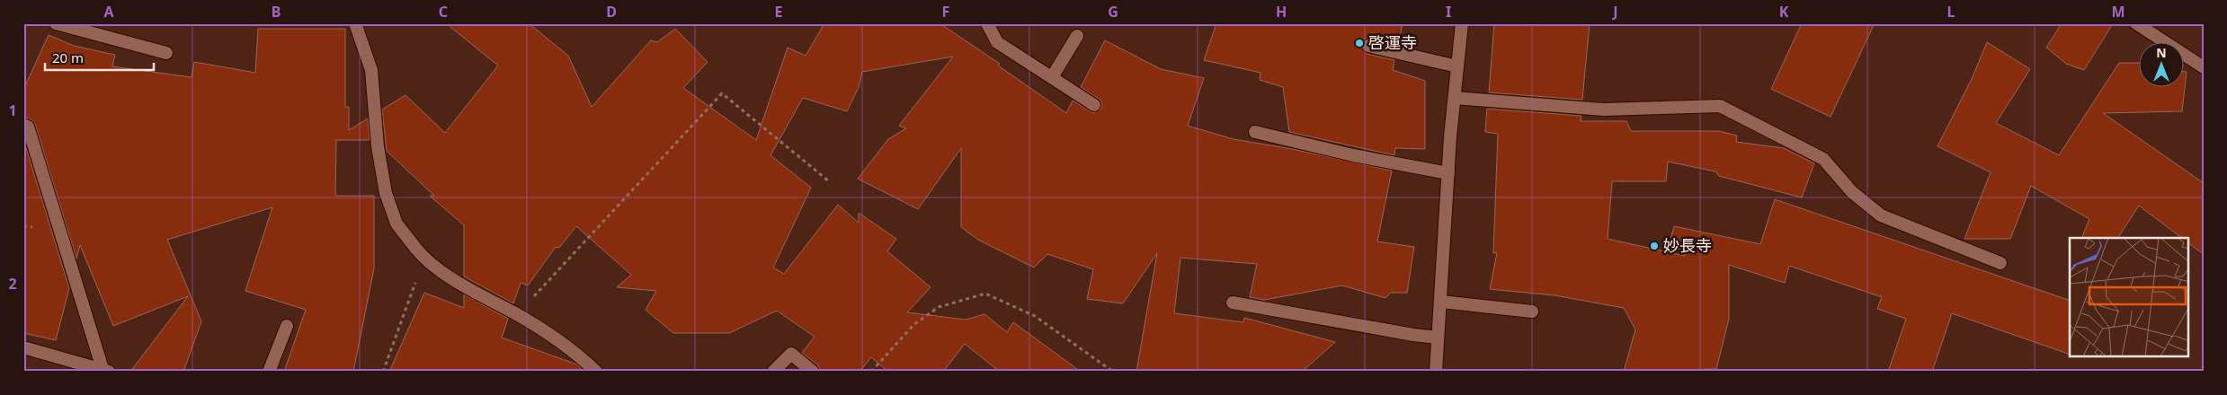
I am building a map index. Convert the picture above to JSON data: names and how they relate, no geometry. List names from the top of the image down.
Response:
{
  "places": ["啓運寺", "妙長寺"],
  "scale_bar": "20 m",
  "north": "top",
  "grid": {
    "columns": [
      "A",
      "B",
      "C",
      "D",
      "E",
      "F",
      "G",
      "H",
      "I",
      "J",
      "K",
      "L",
      "M"
    ],
    "rows": ["1", "2"]
  }
}
